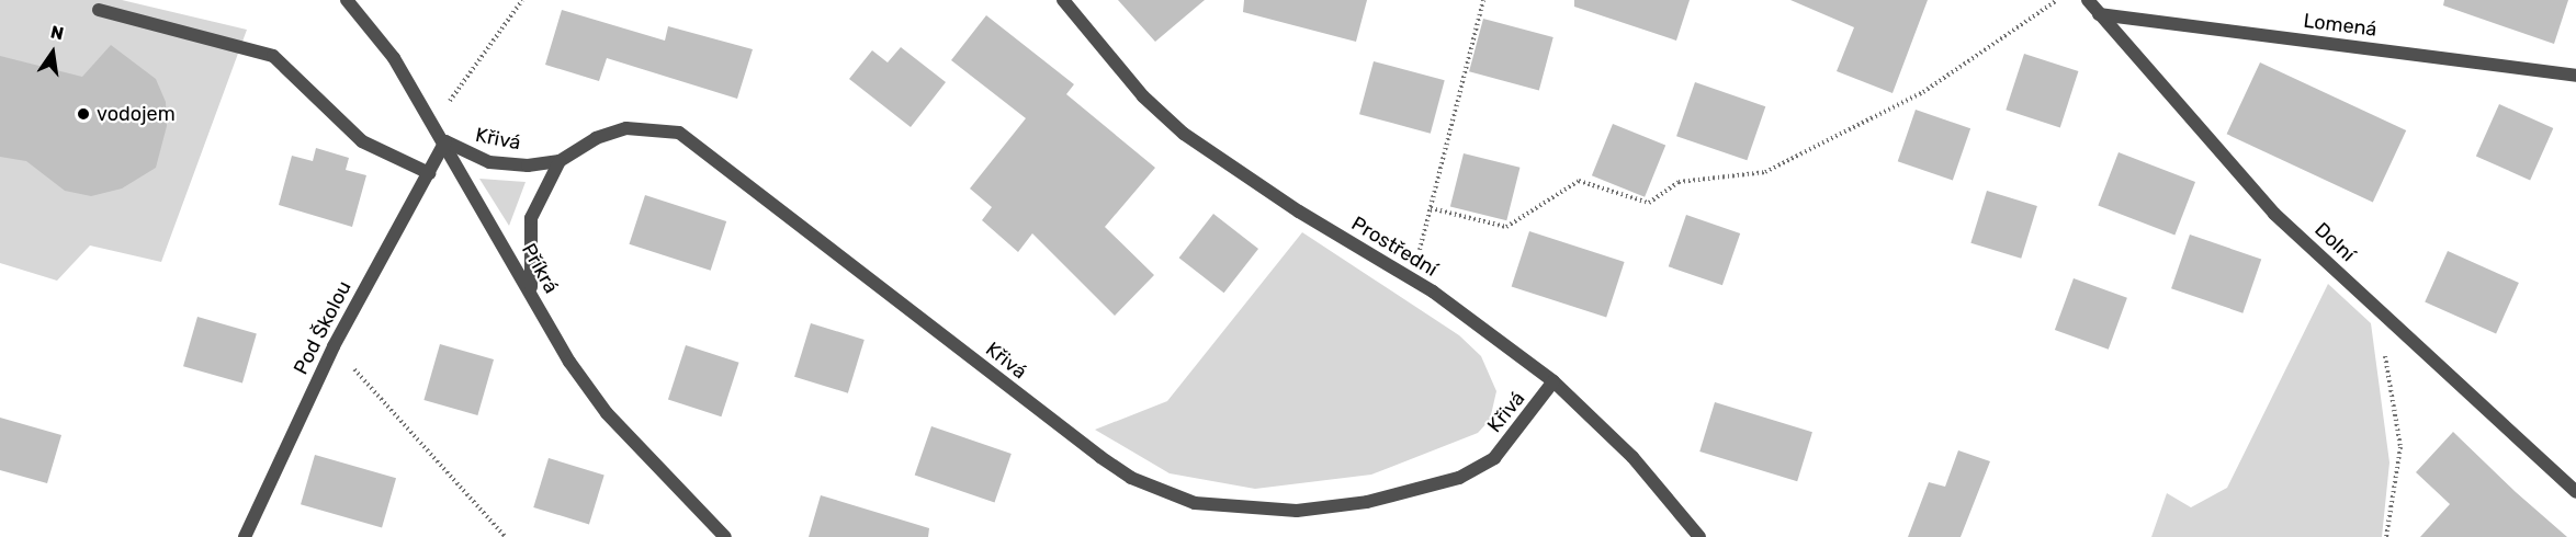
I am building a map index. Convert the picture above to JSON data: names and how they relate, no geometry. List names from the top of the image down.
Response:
{
  "streets": {
    "street": [
      "Lomená",
      "Křivá",
      "Dolní",
      "Prostřední",
      "Příkrá",
      "Pod Školou"
    ]
  },
  "crossings": [
    ["Lomená", "Dolní"],
    ["Křivá", "Prostřední"],
    ["Křivá", "Příkrá"],
    ["Křivá", "Pod Školou"],
    ["Příkrá", "Pod Školou"]
  ],
  "places": ["vodojem"],
  "north": "top"
}
